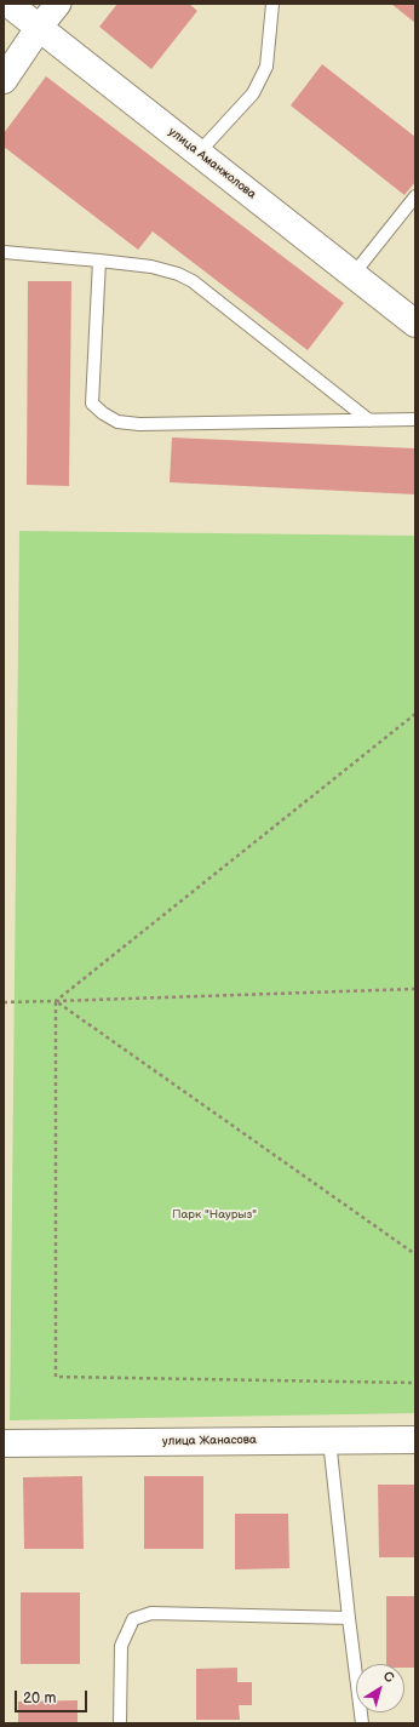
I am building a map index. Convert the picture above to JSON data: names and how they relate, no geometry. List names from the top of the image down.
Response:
{
  "streets": {
    "street": ["улица Аманжолова", "улица Жанасова"]
  },
  "parks": ["Парк \"Наурыз\""],
  "scale_bar": "20 m",
  "north": "top right"
}
